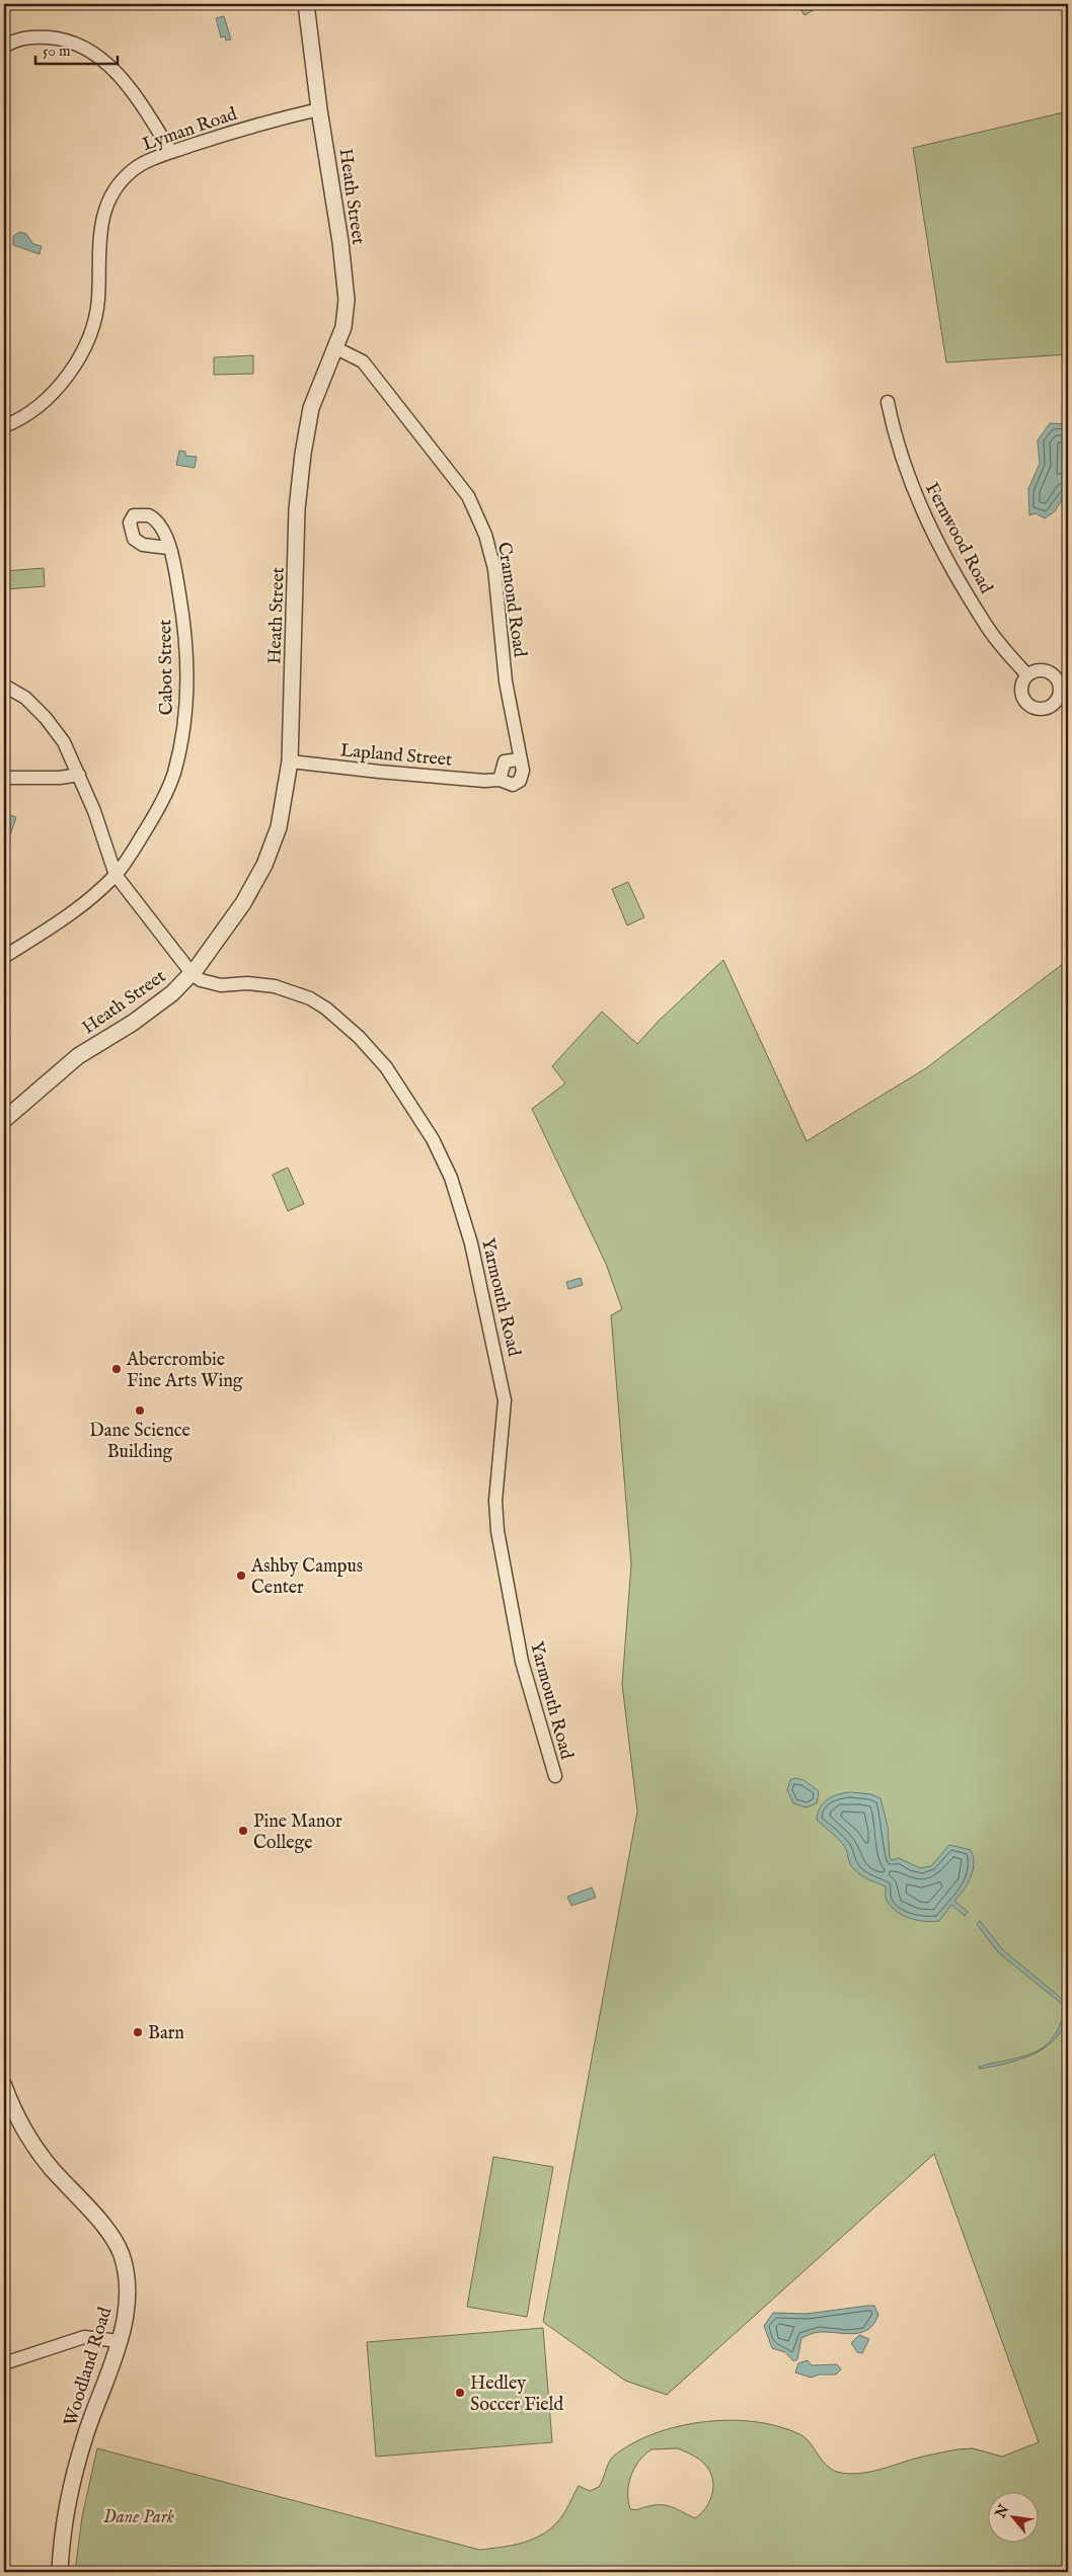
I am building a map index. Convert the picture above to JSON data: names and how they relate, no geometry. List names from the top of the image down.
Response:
{
  "streets": {
    "street": [
      "Lyman Road",
      "Heath Street",
      "Fernwood Road",
      "Cramond Road",
      "Cabot Street",
      "Lapland Street",
      "Yarmouth Road",
      "Woodland Road"
    ]
  },
  "crossings": [
    ["Lyman Road", "Heath Street"],
    ["Heath Street", "Cramond Road"],
    ["Heath Street", "Lapland Street"],
    ["Heath Street", "Yarmouth Road"],
    ["Cramond Road", "Lapland Street"]
  ],
  "parks": ["Dane Park"],
  "places": [
    "Abercrombie Fine Arts Wing",
    "Dane Science Building",
    "Ashby Campus Center",
    "Pine Manor College",
    "Barn",
    "Hedley Soccer Field"
  ],
  "scale_bar": "50 m",
  "north": "top left"
}
